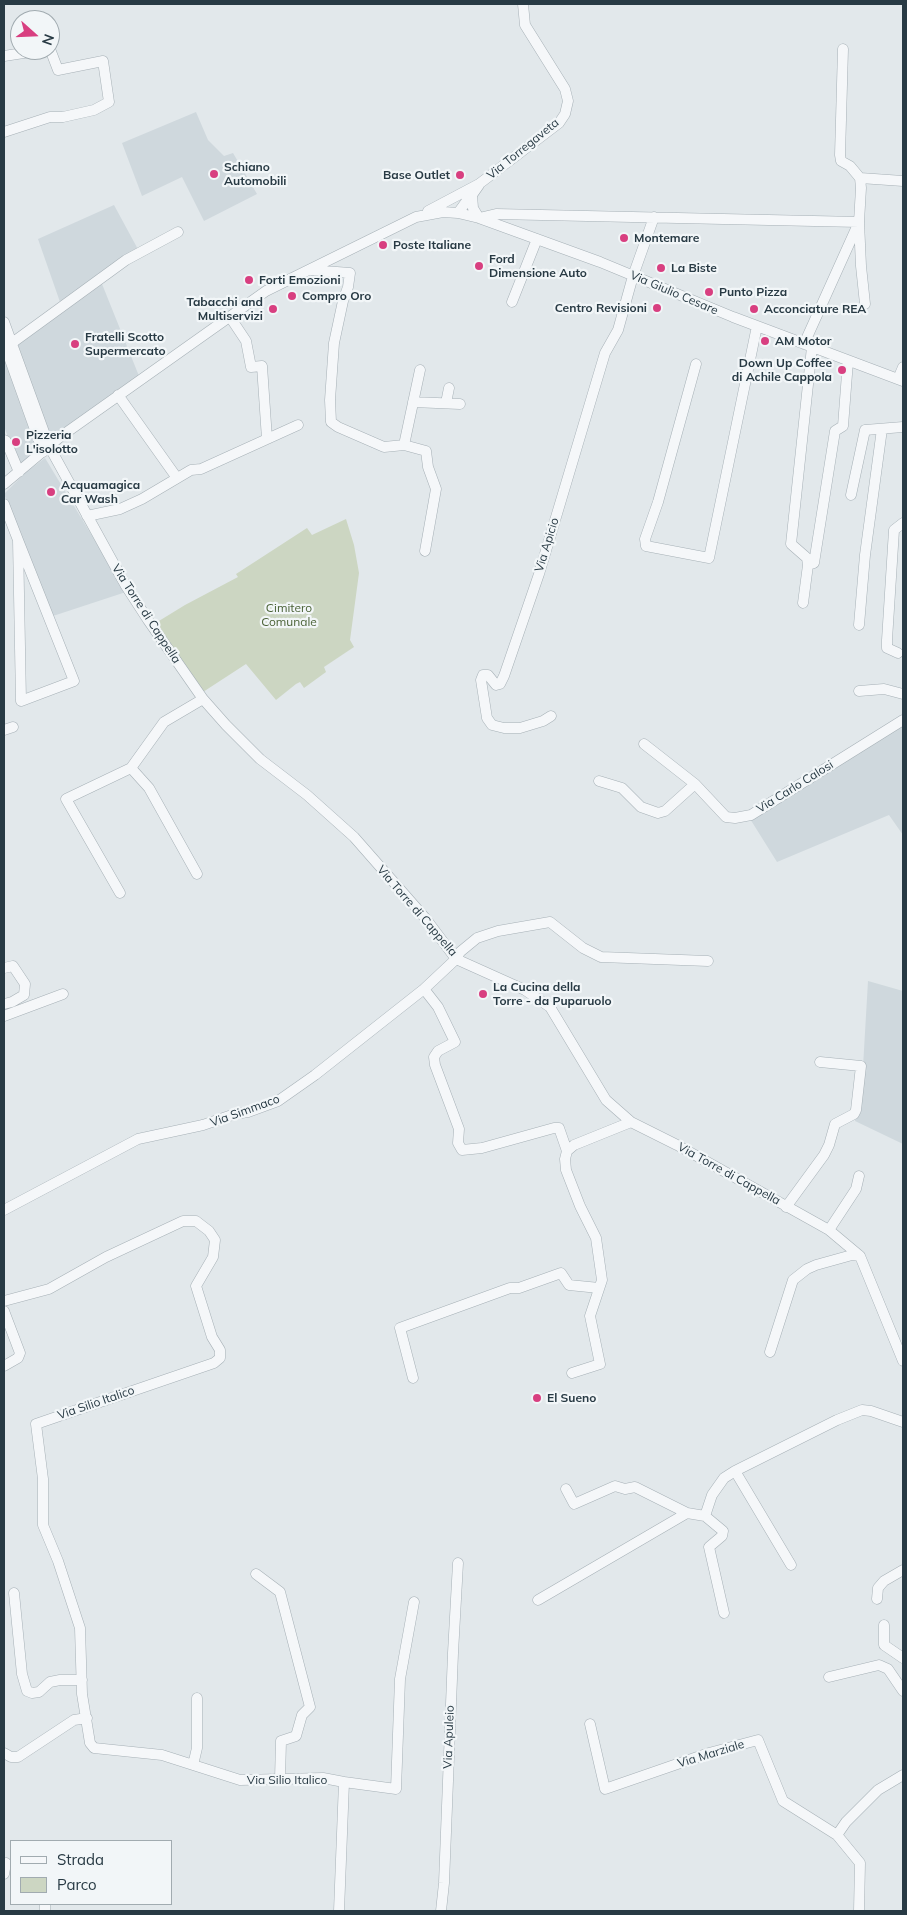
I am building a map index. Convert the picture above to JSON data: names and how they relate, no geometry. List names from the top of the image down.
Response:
{
  "streets": {
    "street": [
      "Via Torregaveta",
      "Via Giulio Cesare",
      "Via Apicio",
      "Via Torre di Cappella",
      "Via Carlo Calosi",
      "Via Simmaco",
      "Via Silio Italico",
      "Via Apuleio",
      "Via Marziale"
    ]
  },
  "crossings": [
    ["Via Torregaveta", "Via Giulio Cesare"],
    ["Via Torregaveta", "Via Torre di Cappella"],
    ["Via Giulio Cesare", "Via Apicio"],
    ["Via Torre di Cappella", "Via Simmaco"]
  ],
  "parks": ["Cimitero Comunale"],
  "places": [
    "Schiano Automobili",
    "Base Outlet",
    "Montemare",
    "Poste Italiane",
    "Ford Dimensione Auto",
    "La Biste",
    "Forti Emozioni",
    "Punto Pizza",
    "Compro Oro",
    "Centro Revisioni",
    "Tabacchi and Multiservizi",
    "Acconciature REA",
    "AM Motor",
    "Fratelli Scotto Supermercato",
    "Down Up Coffee di Achile Cappola",
    "Pizzeria L'isolotto",
    "Acquamagica Car Wash",
    "La Cucina della Torre - da Puparuolo",
    "El Sueno"
  ],
  "legend": ["Strada", "Parco"],
  "north": "right"
}
